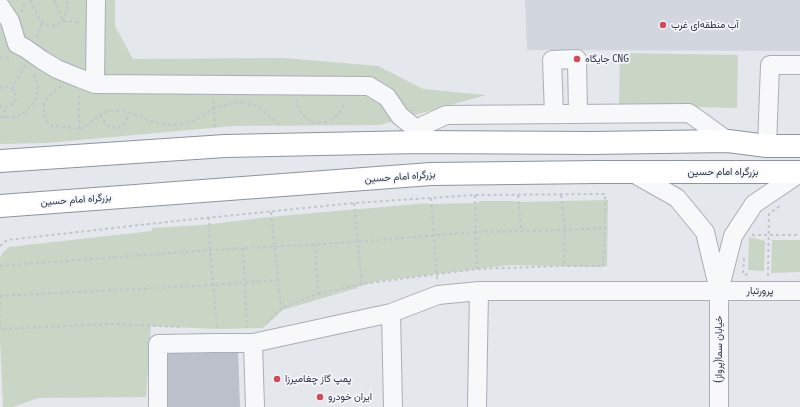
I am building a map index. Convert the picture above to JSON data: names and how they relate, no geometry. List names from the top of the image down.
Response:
{
  "streets": {
    "highway": ["بزرگراه امام حسین"],
    "street": ["پرورتبار", "خیابان سما(پرواز)"]
  },
  "crossings": [
    ["پرورتبار", "خیابان سما(پرواز)"]
  ],
  "places": [
    "آب منطقه‌ای غرب",
    "جایگاه CNG",
    "پمپ گاز چغامیرزا",
    "ایران خودرو"
  ]
}
